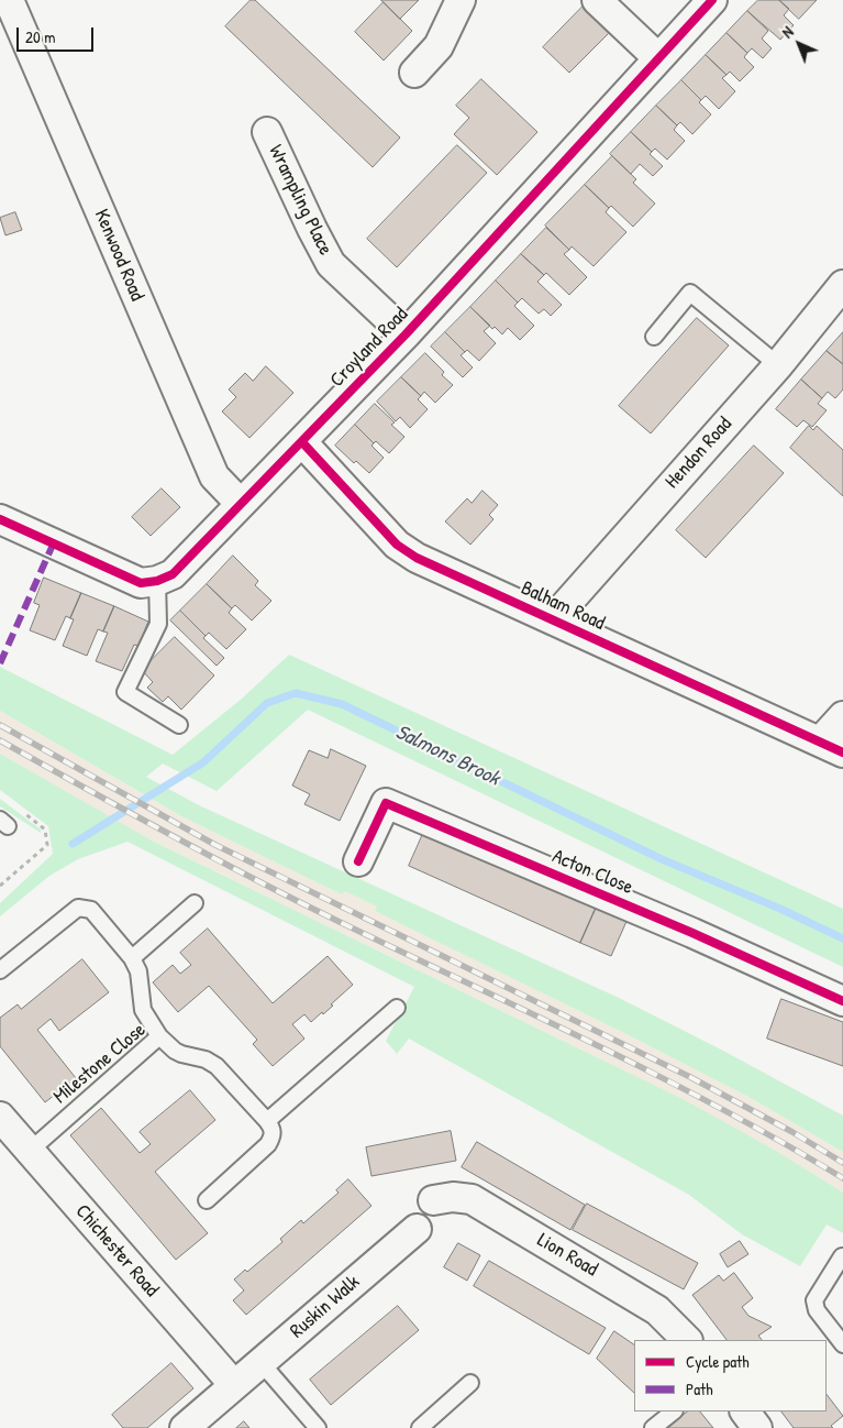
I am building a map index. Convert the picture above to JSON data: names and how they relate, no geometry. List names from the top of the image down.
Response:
{
  "streets": {
    "street": [
      "Wrampling Place",
      "Kenwood Road",
      "Croyland Road",
      "Hendon Road",
      "Balham Road",
      "Acton Close",
      "Chichester Road",
      "Lion Road",
      "Ruskin Walk"
    ],
    "lane": ["Milestone Close"]
  },
  "crossings": [
    ["Wrampling Place", "Croyland Road"],
    ["Kenwood Road", "Croyland Road"],
    ["Croyland Road", "Balham Road"],
    ["Hendon Road", "Balham Road"],
    ["Milestone Close", "Chichester Road"],
    ["Chichester Road", "Ruskin Walk"]
  ],
  "water": ["Salmons Brook"],
  "legend": ["Cycle path", "Path"],
  "scale_bar": "20 m",
  "north": "top left"
}
